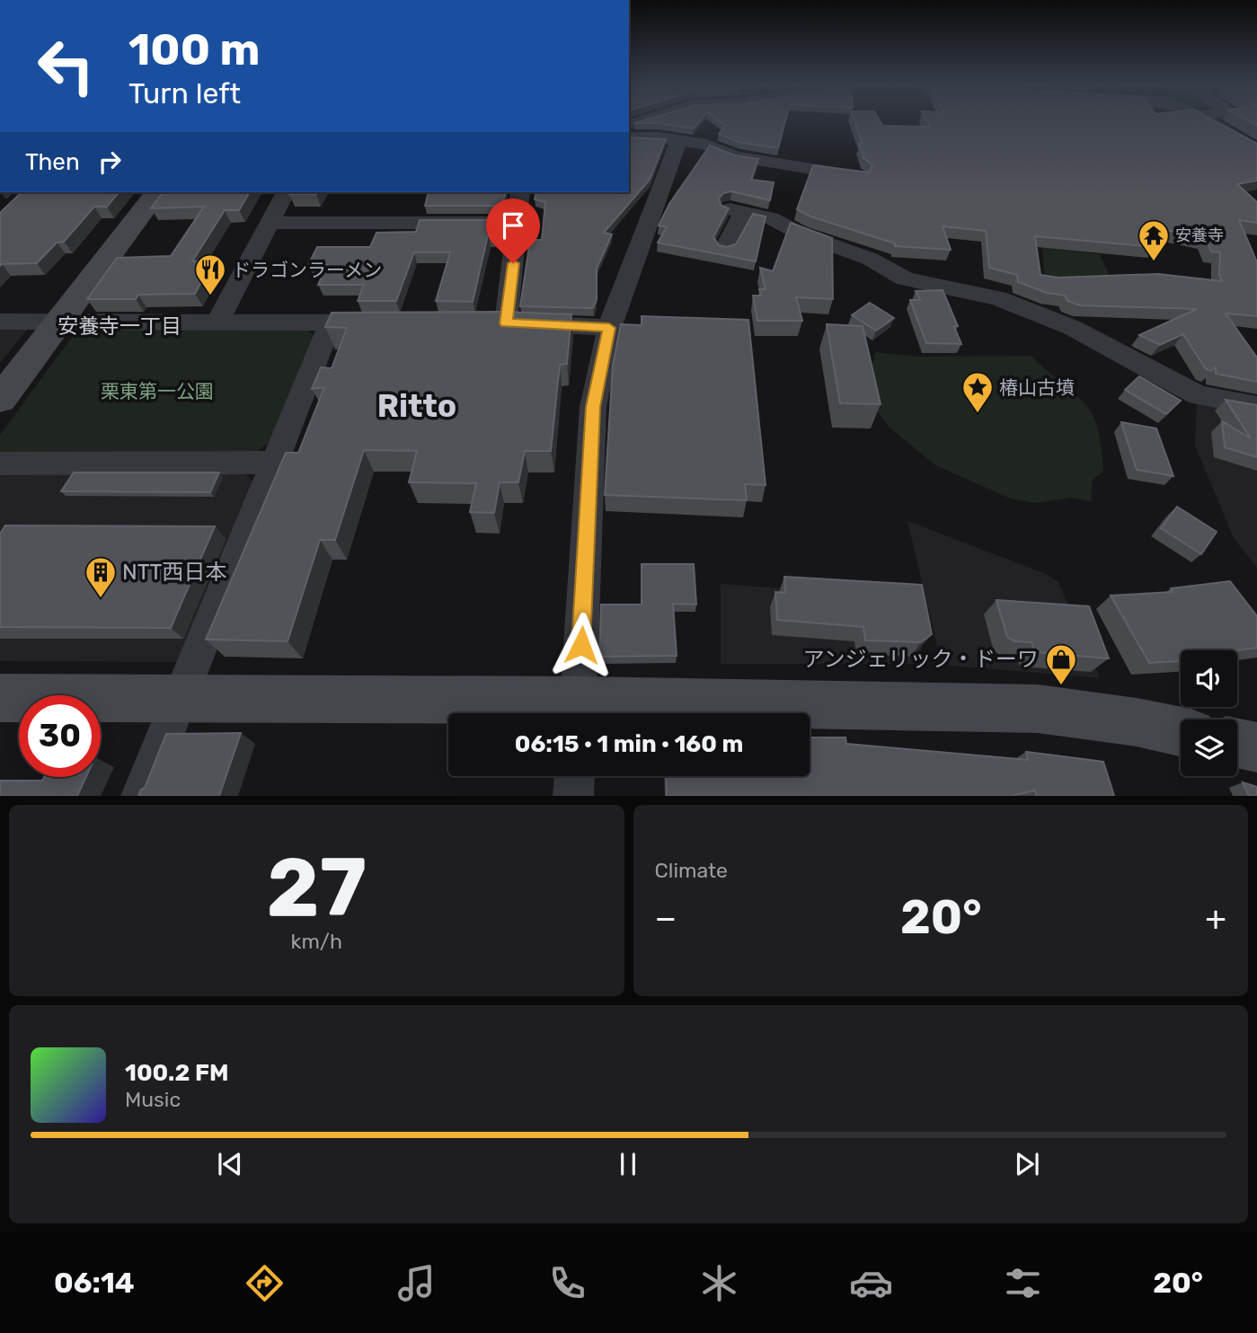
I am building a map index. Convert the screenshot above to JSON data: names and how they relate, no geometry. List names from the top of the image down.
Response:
{
  "districts": ["安養寺一丁目", "Ritto"],
  "parks": ["栗東第一公園"],
  "places": {
    "temple": ["安養寺"],
    "restaurant": ["ドラゴンラーメン"],
    "place": ["椿山古墳"],
    "building": ["NTT西日本"],
    "shop": ["アンジェリック・ドーワ"]
  },
  "page": {
    "turn": ["100 m", "Turn left"],
    "then": "Then",
    "limit": "30",
    "trip": "06:15 · 1 min · 160 m",
    "tile": [
      ["27", "km/h"],
      "Climate"
    ],
    "heat": ["−", "20°", "+"],
    "song": ["100.2 FM", "Music"],
    "tabs": ["06:14", "20°"]
  }
}
